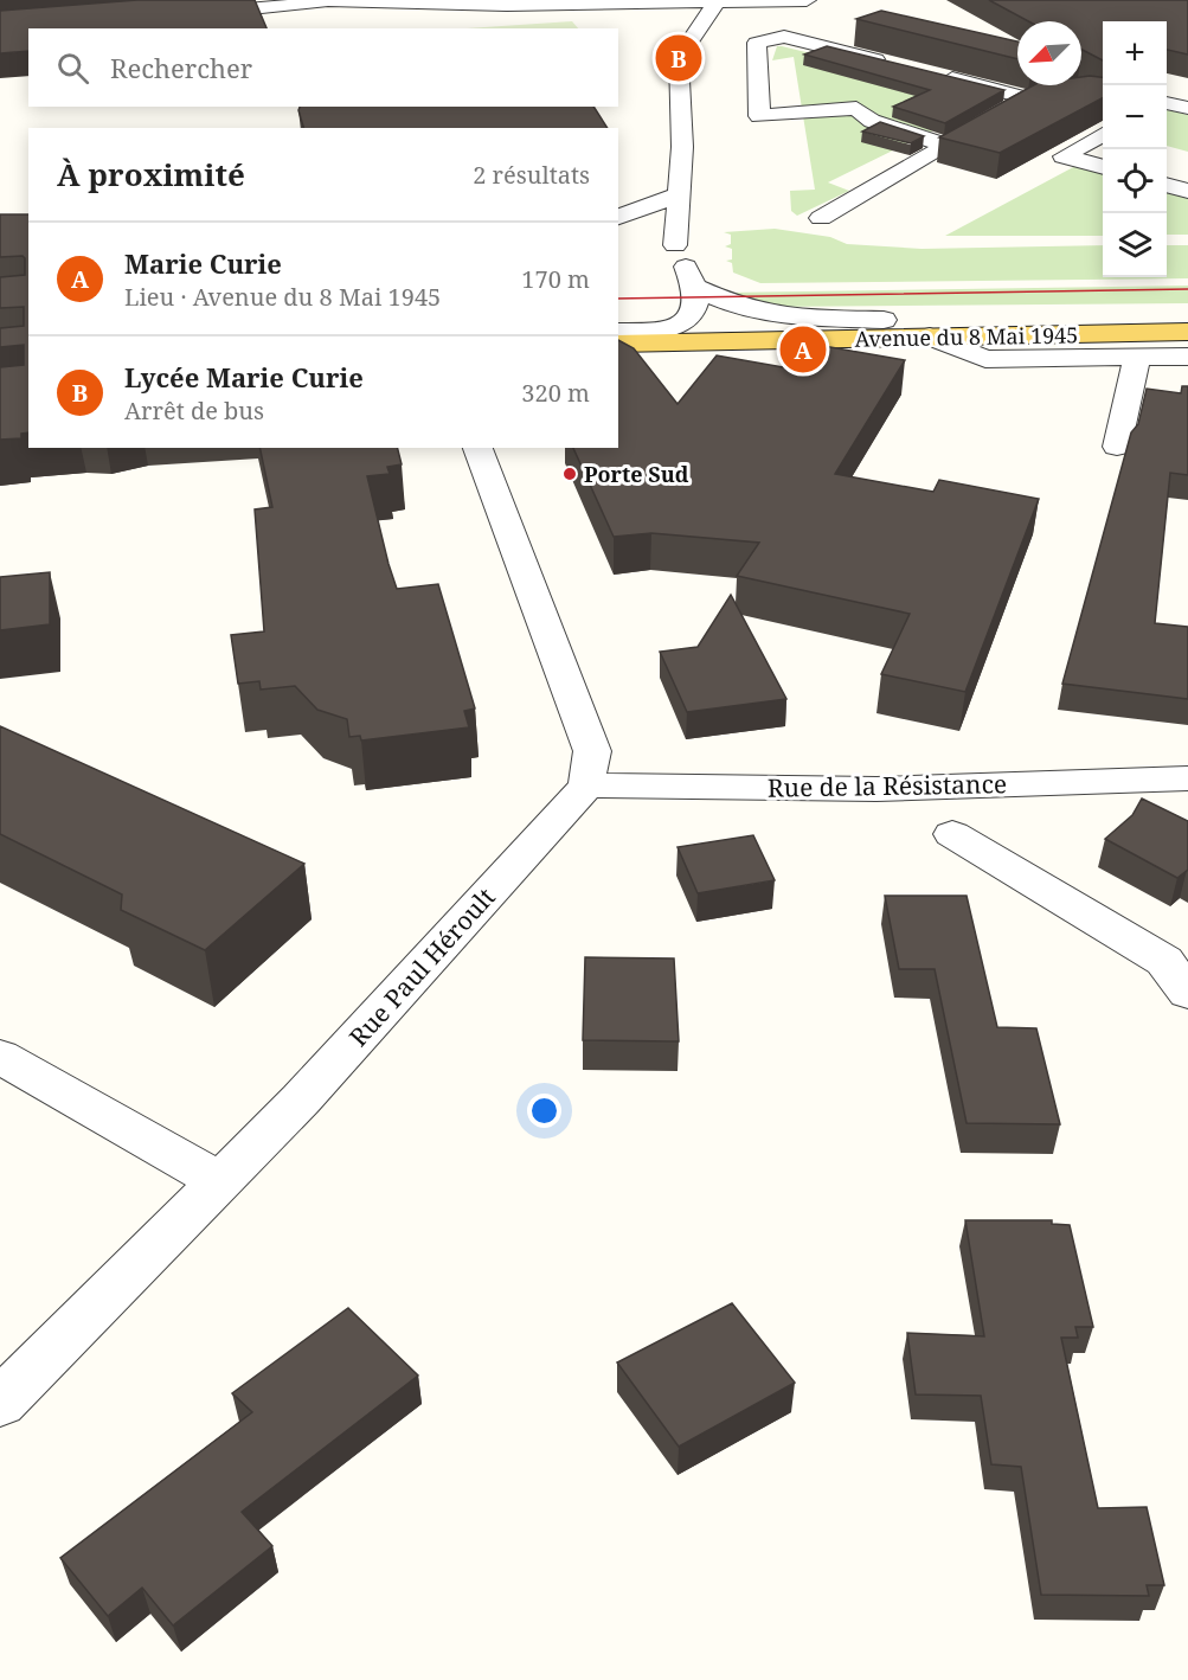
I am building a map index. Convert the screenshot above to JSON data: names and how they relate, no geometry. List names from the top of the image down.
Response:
{
  "streets": {
    "main road": ["Avenue du 8 Mai 1945"],
    "street": ["Rue de la Résistance", "Rue Paul Héroult"]
  },
  "crossings": [
    ["Rue de la Résistance", "Rue Paul Héroult"]
  ],
  "places": ["Porte Sud"],
  "north": "bottom left",
  "page": {
    "map_buttons": ["+", "−"],
    "search": "Rechercher",
    "pins": ["B", "A"],
    "heading": ["À proximité", "2 résultats"],
    "list": [
      {
        "mark": "A",
        "name": "Marie Curie",
        "note": "Lieu · Avenue du 8 Mai 1945",
        "value": "170 m"
      },
      {
        "mark": "B",
        "name": "Lycée Marie Curie",
        "note": "Arrêt de bus",
        "value": "320 m"
      }
    ]
  }
}
